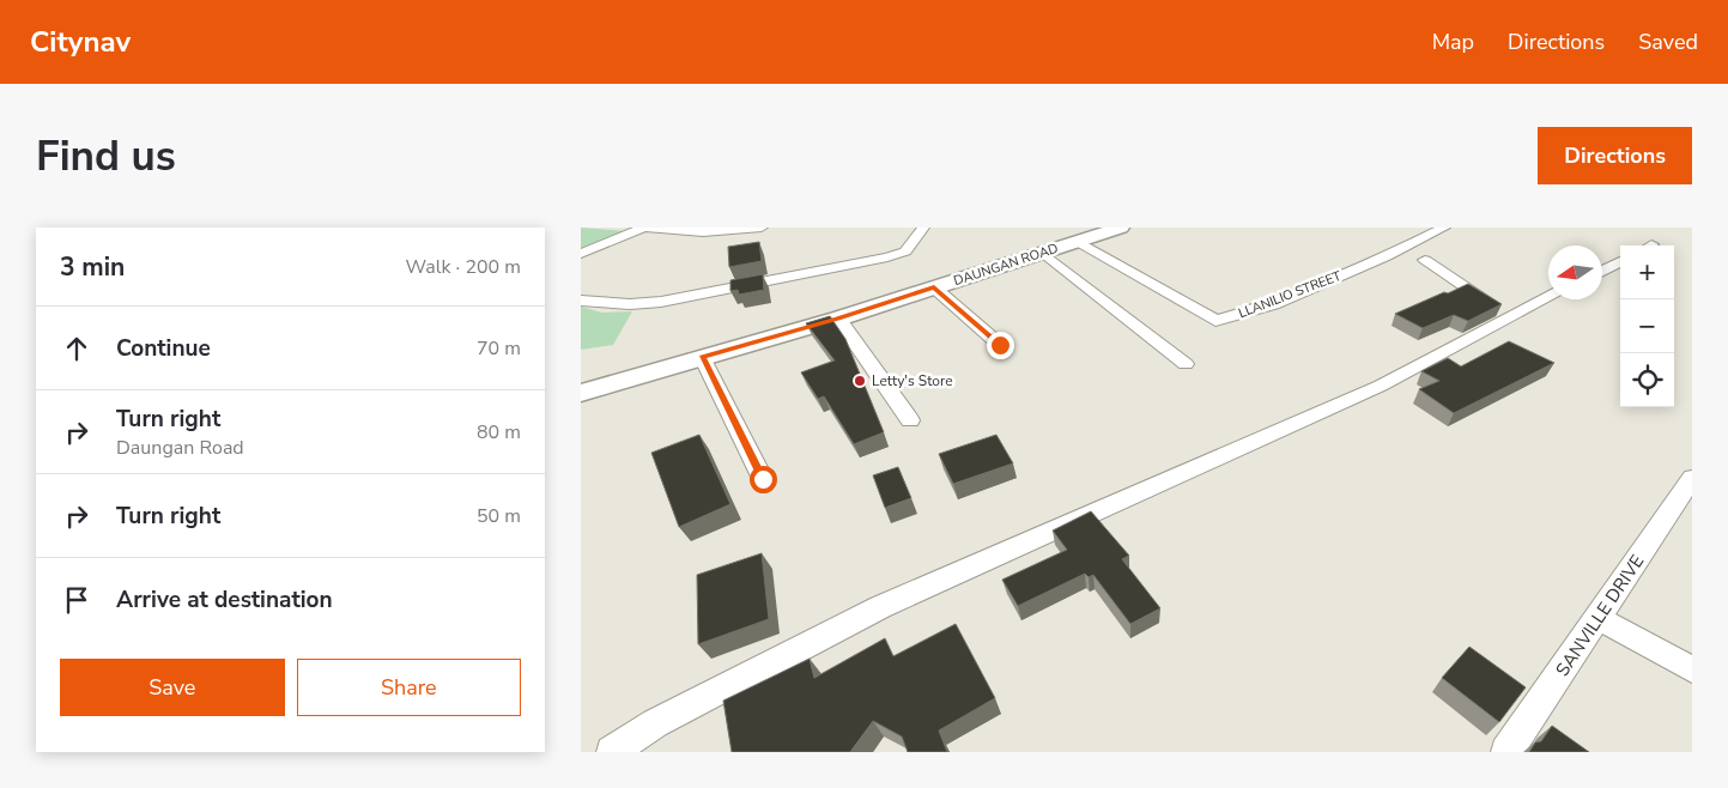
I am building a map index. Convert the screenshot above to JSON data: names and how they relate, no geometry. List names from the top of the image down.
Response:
{
  "streets": {
    "street": ["DAUNGAN ROAD", "LLANILIO STREET", "SANVILLE DRIVE"]
  },
  "crossings": [
    ["DAUNGAN ROAD", "LLANILIO STREET"]
  ],
  "places": ["Letty's Store"],
  "north": "left",
  "page": {
    "header": "Citynav",
    "nav": ["Map", "Directions", "Saved"],
    "buttons": [
      "Directions",
      ["Save", "Share"]
    ],
    "title": "Find us",
    "heading": ["3 min", "Walk · 200 m"],
    "map_buttons": ["+", "−"],
    "list": [
      ["Continue", "70 m"],
      ["Turn right", "Daungan Road", "80 m"],
      ["Turn right", "50 m"],
      "Arrive at destination"
    ]
  }
}
